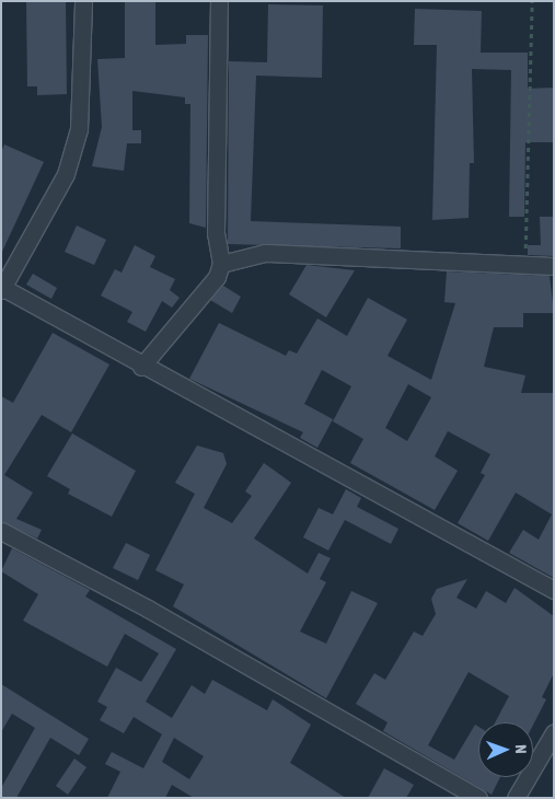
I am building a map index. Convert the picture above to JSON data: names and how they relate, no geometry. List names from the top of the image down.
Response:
{
  "north": "right"
}
